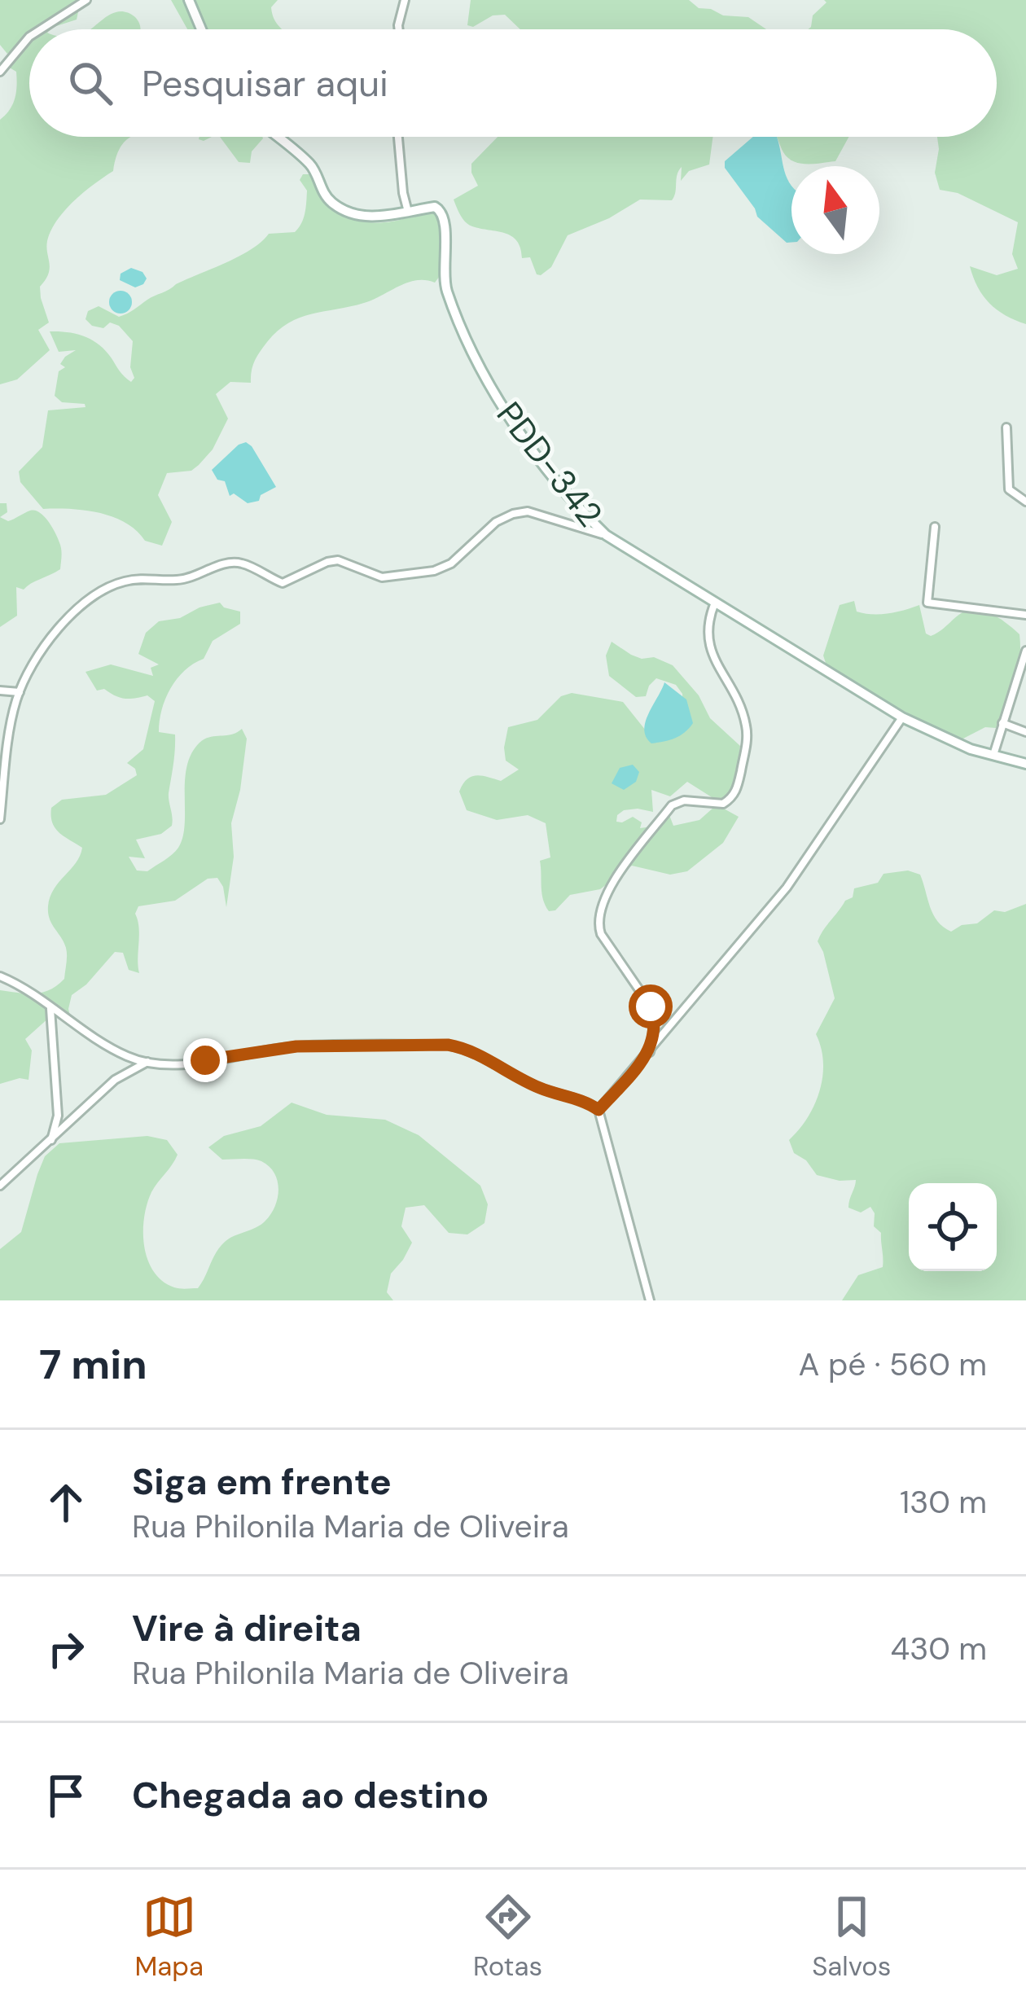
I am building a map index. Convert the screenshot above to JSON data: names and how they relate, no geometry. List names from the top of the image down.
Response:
{
  "streets": {
    "street": ["PDD-342"]
  },
  "north": "top",
  "page": {
    "search": "Pesquisar aqui",
    "heading": ["7 min", "A pé · 560 m"],
    "list": [
      ["Siga em frente", "Rua Philonila Maria de Oliveira", "130 m"],
      ["Vire à direita", "Rua Philonila Maria de Oliveira", "430 m"],
      "Chegada ao destino"
    ],
    "nav": ["Mapa", "Rotas", "Salvos"]
  }
}
